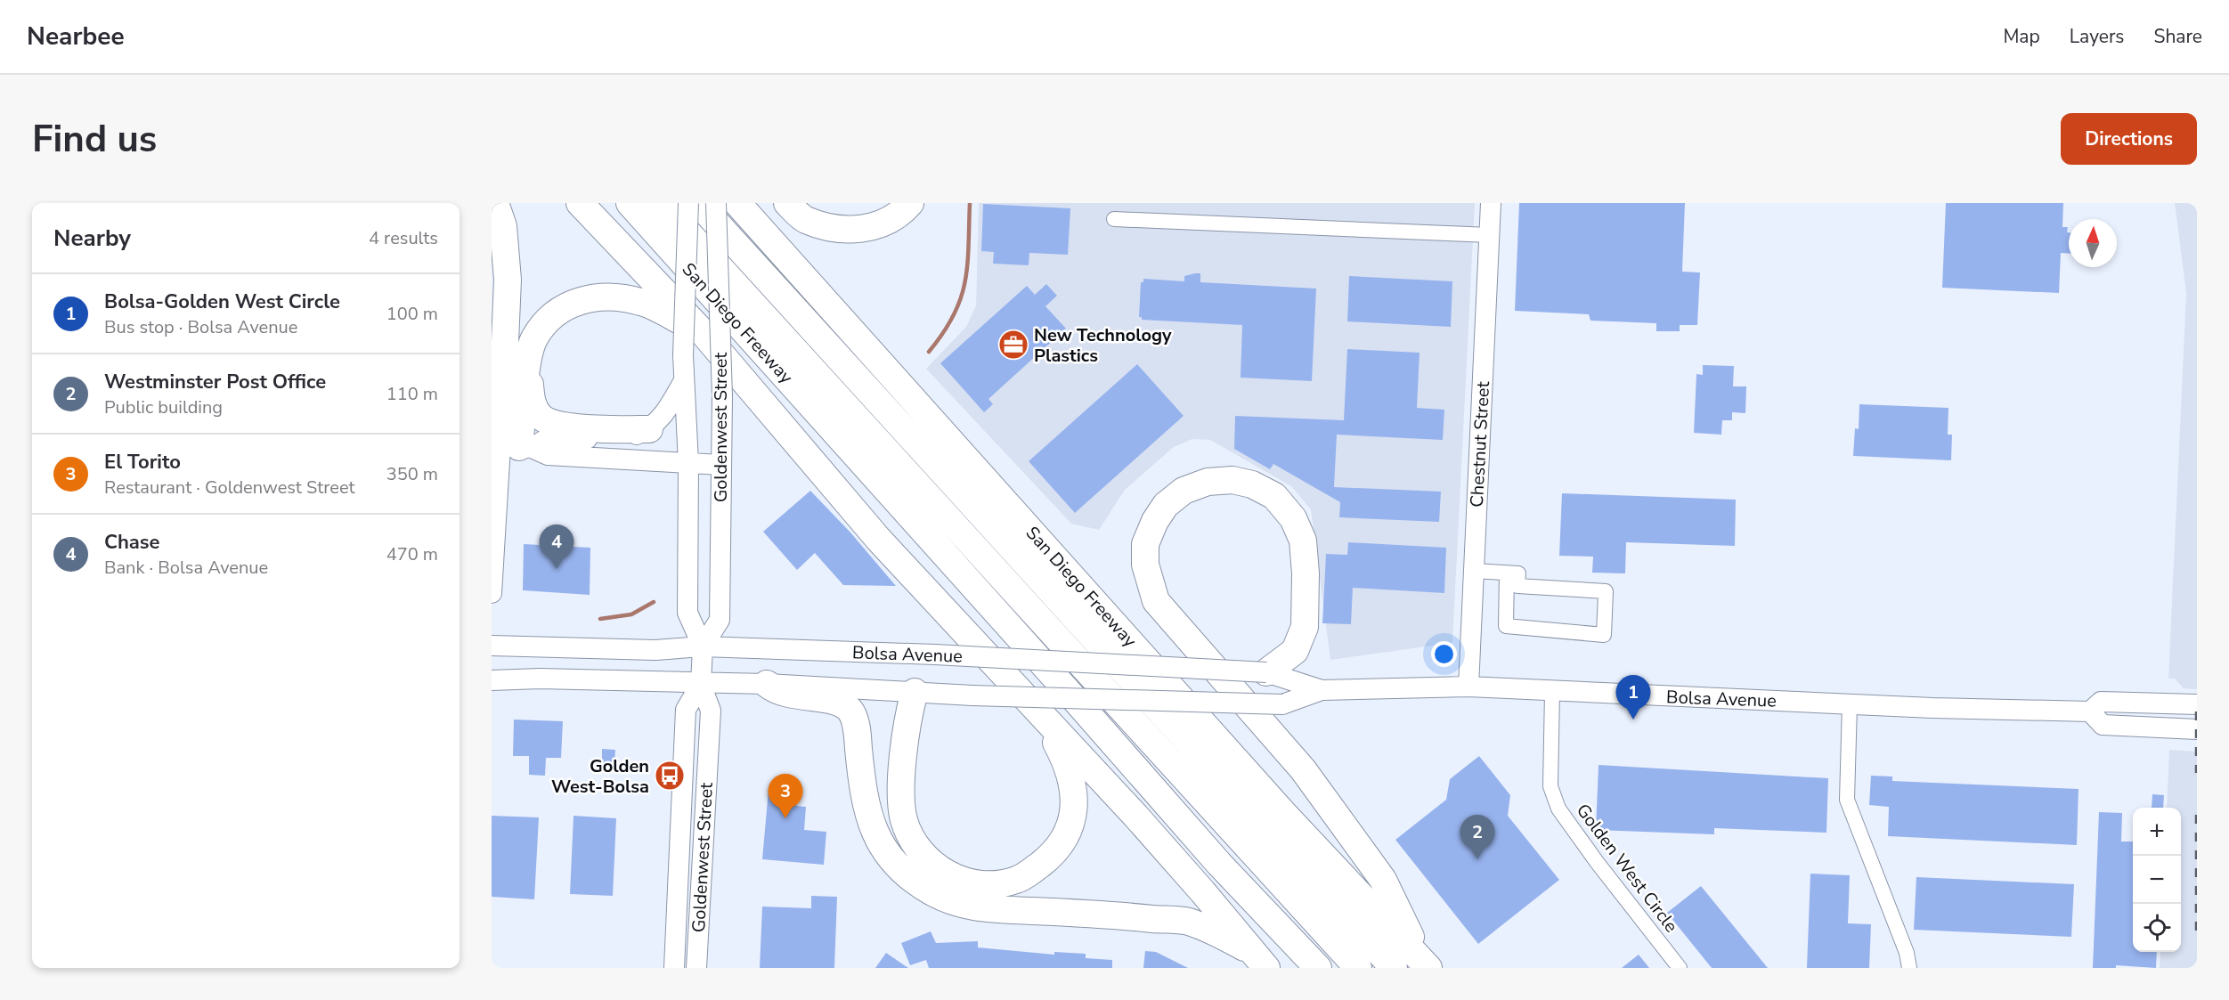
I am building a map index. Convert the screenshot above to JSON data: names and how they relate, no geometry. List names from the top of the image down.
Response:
{
  "streets": {
    "highway": ["San Diego Freeway"],
    "main road": ["Goldenwest Street", "Chestnut Street", "Bolsa Avenue"],
    "street": ["Golden West Circle"]
  },
  "crossings": [
    ["Goldenwest Street", "Bolsa Avenue"],
    ["Chestnut Street", "Bolsa Avenue"],
    ["Bolsa Avenue", "Golden West Circle"]
  ],
  "places": {
    "office": ["New Technology Plastics"],
    "bus stop": ["Golden West-Bolsa"]
  },
  "north": "top",
  "page": {
    "header": "Nearbee",
    "nav": ["Map", "Layers", "Share"],
    "buttons": "Directions",
    "title": "Find us",
    "heading": ["Nearby", "4 results"],
    "list": [
      {
        "mark": "1",
        "name": "Bolsa-Golden West Circle",
        "note": "Bus stop · Bolsa Avenue",
        "value": "100 m"
      },
      {
        "mark": "2",
        "name": "Westminster Post Office",
        "note": "Public building",
        "value": "110 m"
      },
      {
        "mark": "3",
        "name": "El Torito",
        "note": "Restaurant · Goldenwest Street",
        "value": "350 m"
      },
      {
        "mark": "4",
        "name": "Chase",
        "note": "Bank · Bolsa Avenue",
        "value": "470 m"
      }
    ],
    "pins": [
      "4",
      "1",
      "3",
      "2"
    ],
    "map_buttons": ["+", "−"]
  }
}
